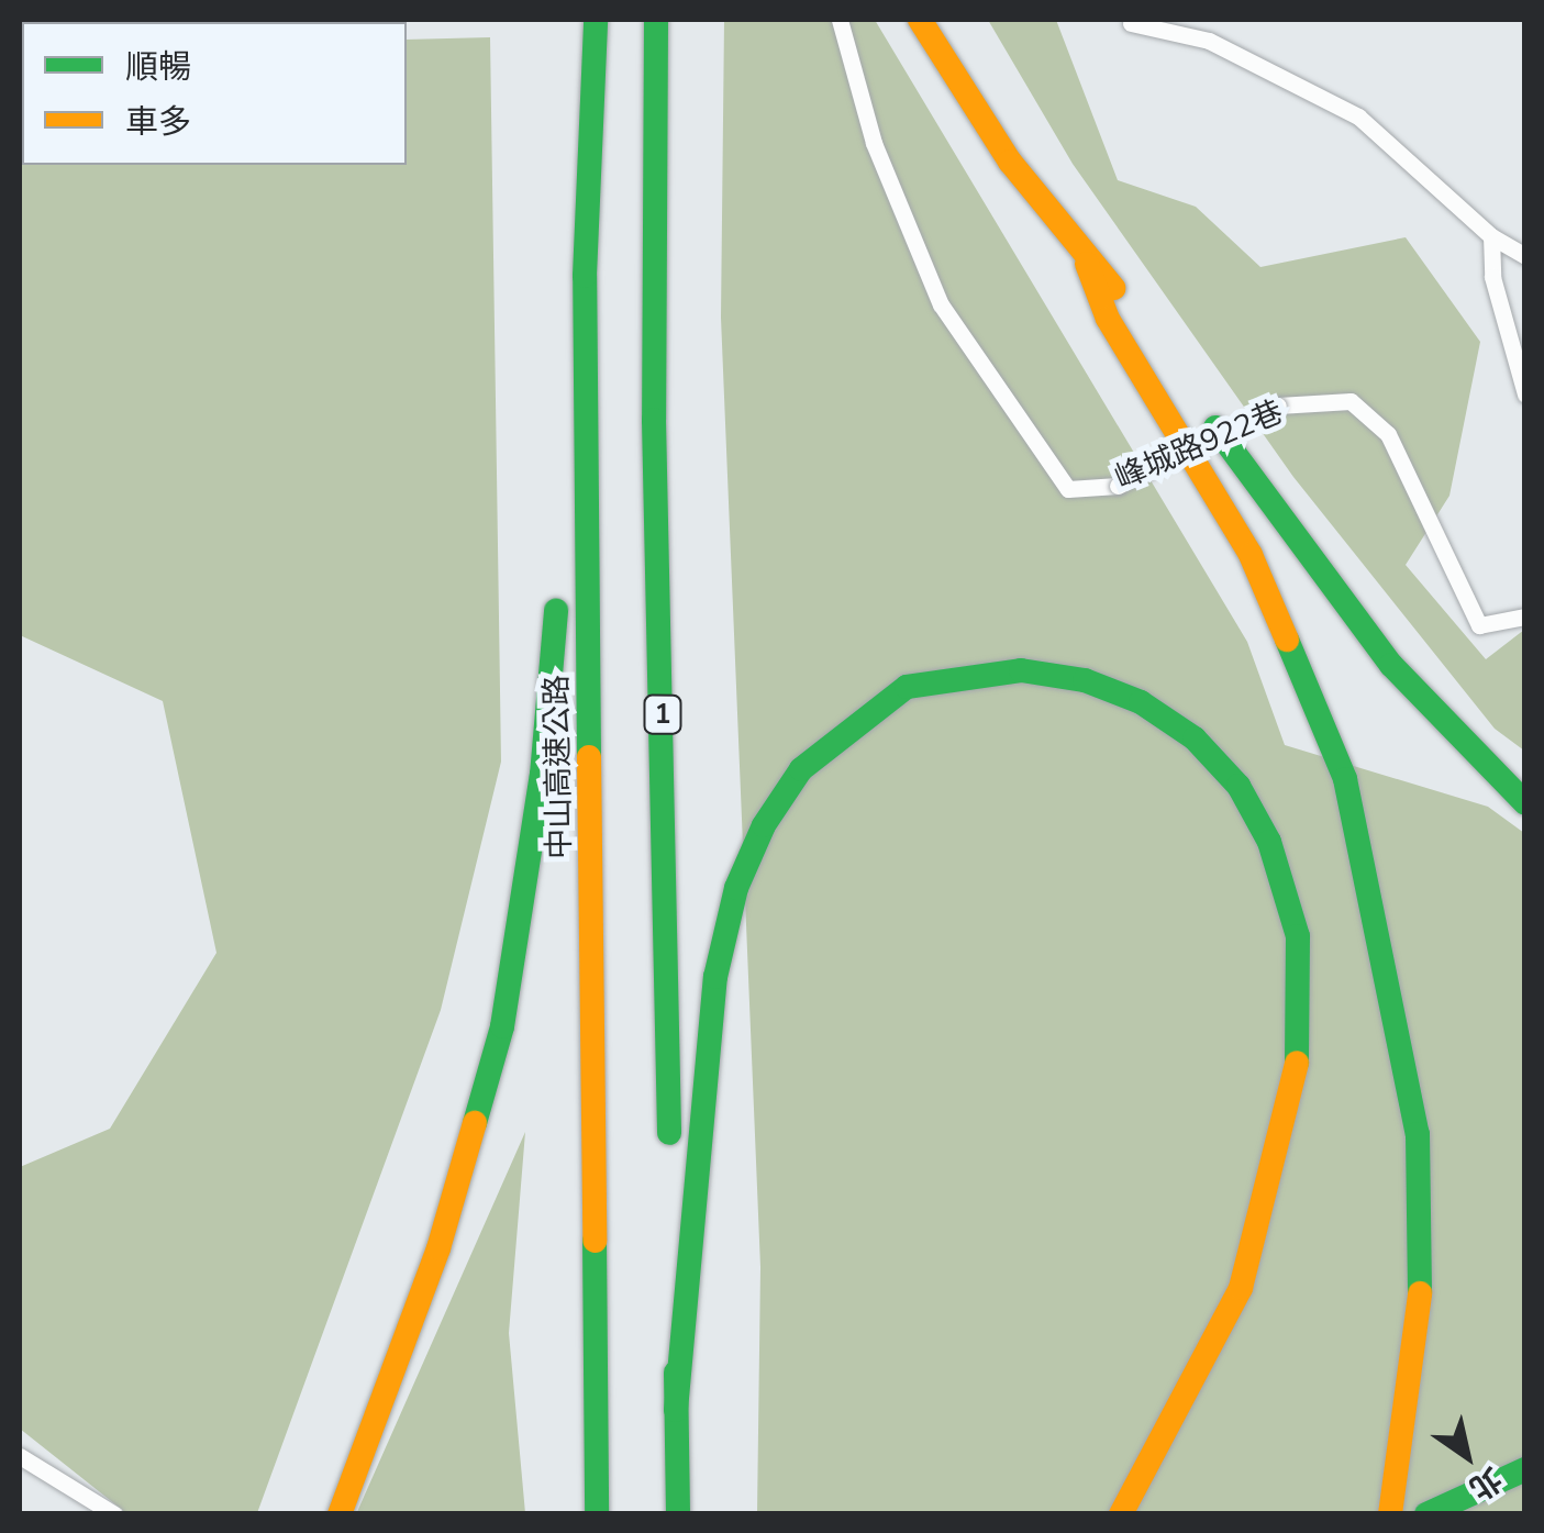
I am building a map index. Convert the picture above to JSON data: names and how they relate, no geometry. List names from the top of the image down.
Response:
{
  "streets": {
    "highway": ["1", "中山高速公路"],
    "lane": ["峰城路922巷"]
  },
  "legend": ["順暢", "車多"],
  "north": "bottom right"
}
